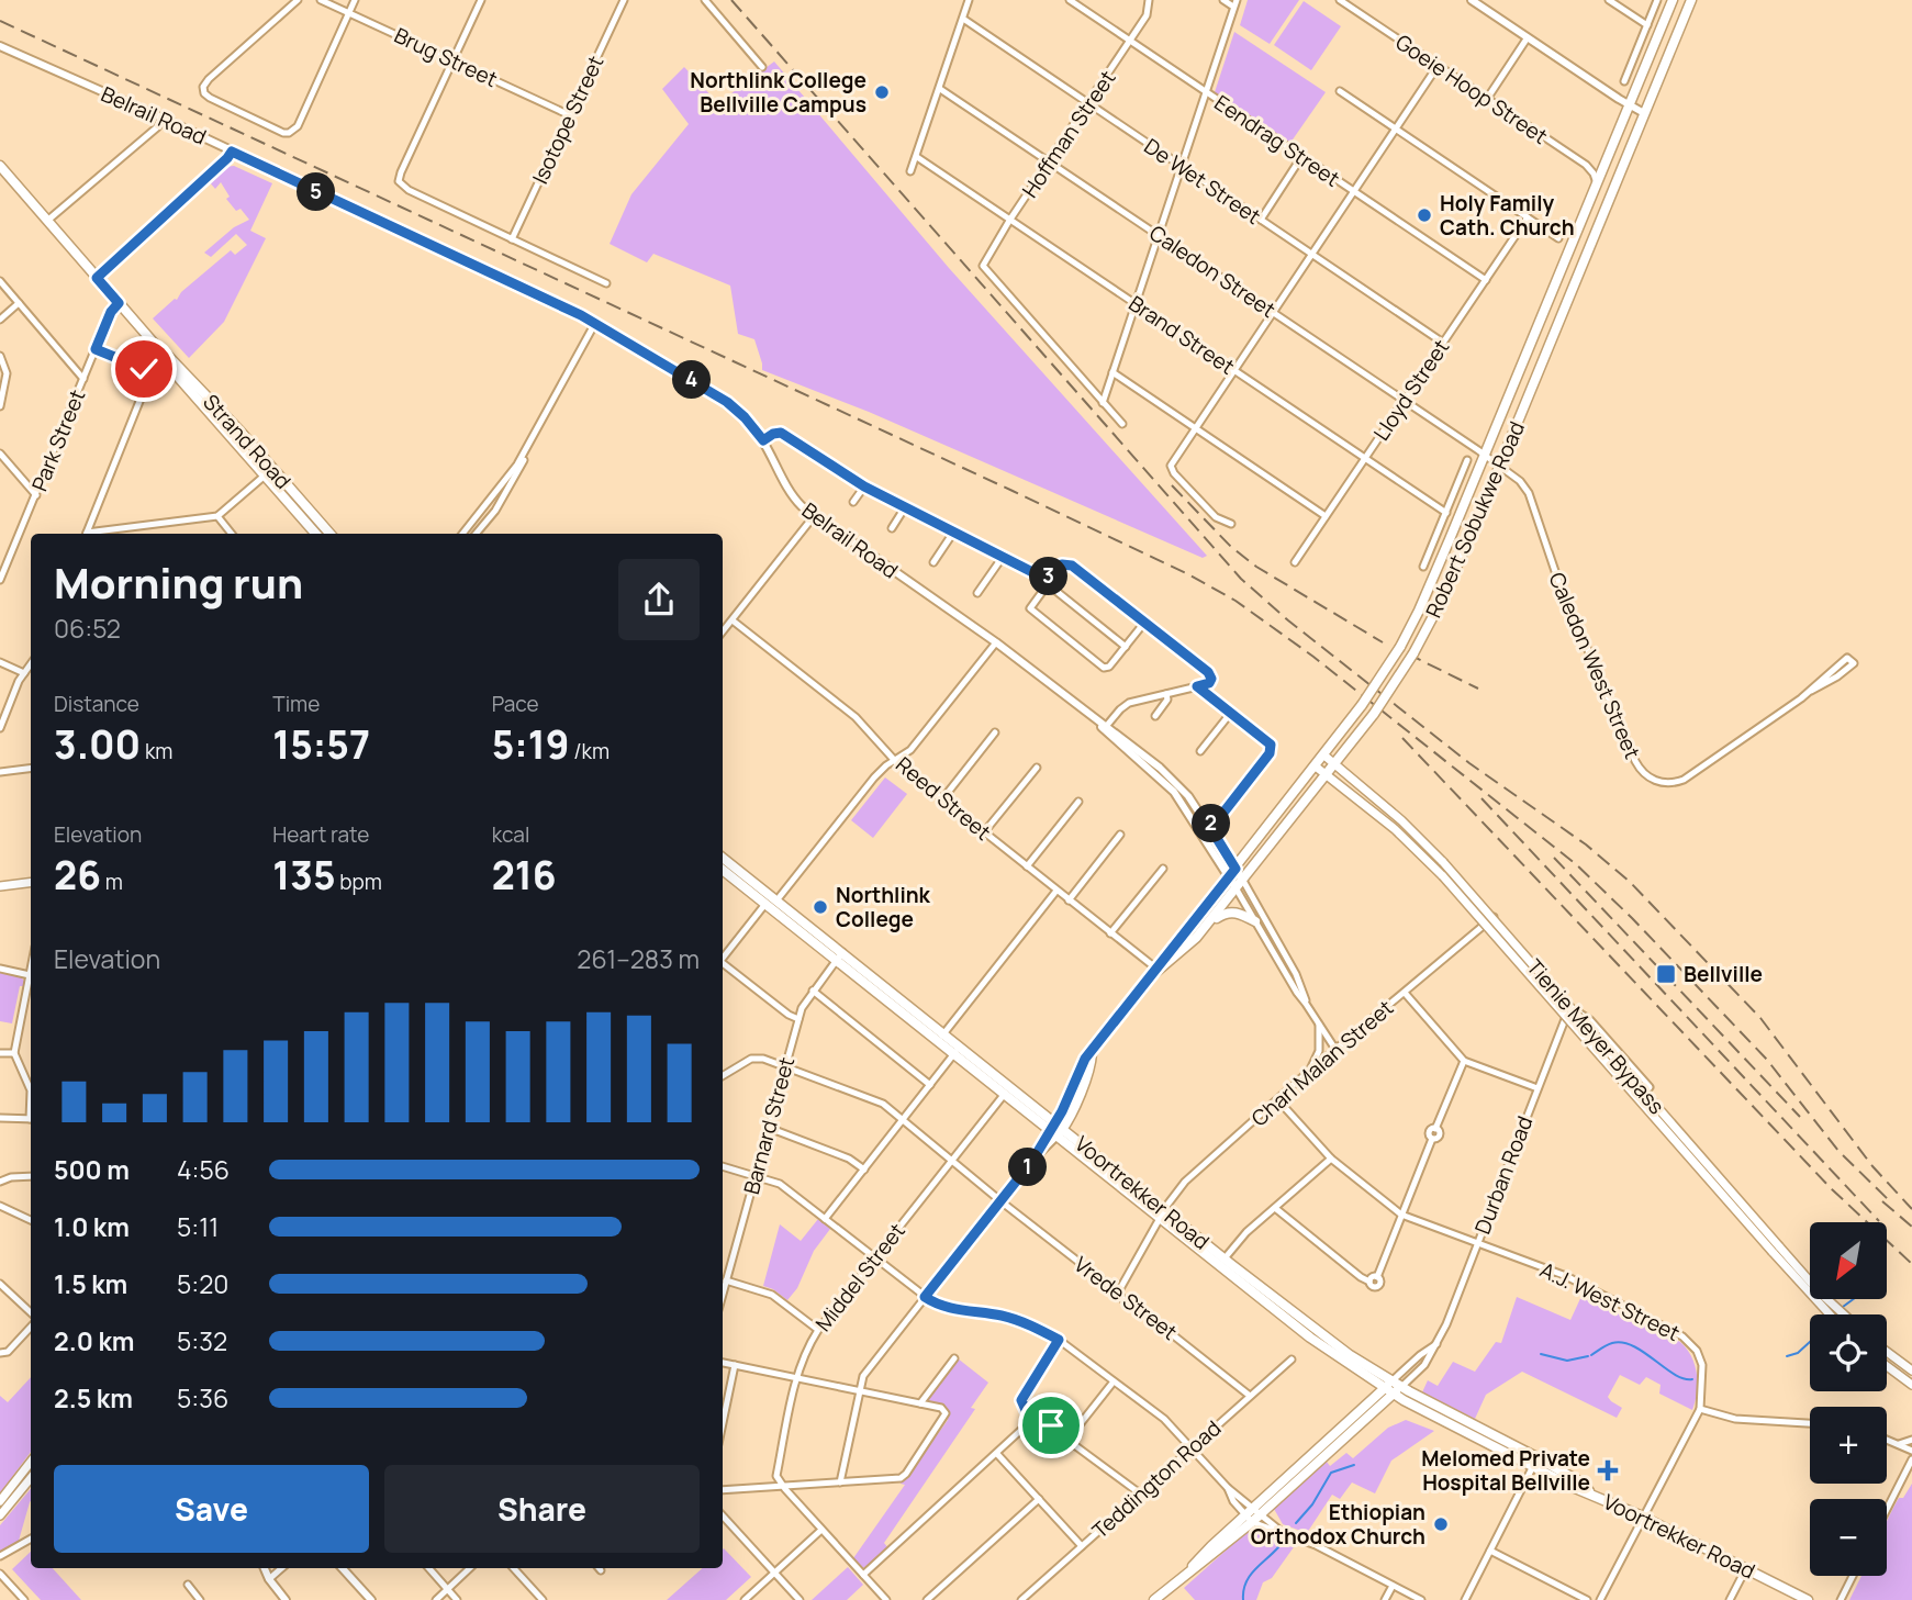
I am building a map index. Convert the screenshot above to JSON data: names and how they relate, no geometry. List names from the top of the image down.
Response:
{
  "streets": {
    "main road": [
      "Strand Road",
      "Robert Sobukwe Road",
      "Tienie Meyer Bypass",
      "Durban Road",
      "Voortrekker Road"
    ],
    "street": [
      "Brug Street",
      "Goeie Hoop Street",
      "Belrail Road",
      "Isotope Street",
      "Hoffman Street",
      "Eendrag Street",
      "De Wet Street",
      "Caledon Street",
      "Brand Street",
      "Lloyd Street",
      "Park Street",
      "Caledon West Street",
      "Reed Street",
      "Charl Malan Street",
      "Barnard Street",
      "Middel Street",
      "Vrede Street",
      "A.J. West Street",
      "Teddington Road"
    ]
  },
  "crossings": [
    ["Brug Street", "Isotope Street"],
    ["Goeie Hoop Street", "Robert Sobukwe Road"],
    ["Belrail Road", "Robert Sobukwe Road"],
    ["Belrail Road", "Charl Malan Street"],
    ["Hoffman Street", "Eendrag Street"],
    ["Hoffman Street", "De Wet Street"],
    ["Hoffman Street", "Caledon Street"],
    ["Hoffman Street", "Brand Street"],
    ["Eendrag Street", "Lloyd Street"],
    ["De Wet Street", "Lloyd Street"],
    ["Caledon Street", "Lloyd Street"],
    ["Caledon Street", "Robert Sobukwe Road"],
    ["Caledon Street", "Caledon West Street"],
    ["Brand Street", "Lloyd Street"],
    ["Park Street", "Strand Road"],
    ["Robert Sobukwe Road", "Caledon West Street"],
    ["Robert Sobukwe Road", "Reed Street"],
    ["Robert Sobukwe Road", "Tienie Meyer Bypass"],
    ["Robert Sobukwe Road", "Voortrekker Road"],
    ["Charl Malan Street", "Voortrekker Road"],
    ["Charl Malan Street", "Vrede Street"],
    ["Charl Malan Street", "A.J. West Street"],
    ["Barnard Street", "Voortrekker Road"],
    ["Barnard Street", "Vrede Street"],
    ["Durban Road", "Voortrekker Road"],
    ["Durban Road", "A.J. West Street"],
    ["Voortrekker Road", "Middel Street"],
    ["Voortrekker Road", "A.J. West Street"],
    ["Middel Street", "Vrede Street"],
    ["Vrede Street", "Teddington Road"]
  ],
  "places": {
    "other": [
      "Northlink College Bellville Campus",
      "Holy Family Cath. Church",
      "Northlink College",
      "Ethiopian Orthodox Church"
    ],
    "transit": ["Bellville"],
    "health": ["Melomed Private Hospital Bellville"]
  },
  "north": "bottom left",
  "page": {
    "pins": [
      "5",
      "4",
      "3",
      "2",
      "1"
    ],
    "heading": ["Morning run", "06:52"],
    "stats": [
      ["Distance", "3.00 km"],
      ["Time", "15:57"],
      ["Pace", "5:19 /km"],
      ["Elevation", "26 m"],
      ["Heart rate", "135 bpm"],
      ["kcal", "216"]
    ],
    "chart": ["Elevation", "261–283 m"],
    "list": [
      {
        "name": "500 m",
        "note": "4:56"
      },
      {
        "name": "1.0 km",
        "note": "5:11"
      },
      {
        "name": "1.5 km",
        "note": "5:20"
      },
      {
        "name": "2.0 km",
        "note": "5:32"
      },
      {
        "name": "2.5 km",
        "note": "5:36"
      }
    ],
    "map_buttons": ["+", "−"],
    "buttons": ["Save", "Share"]
  }
}
